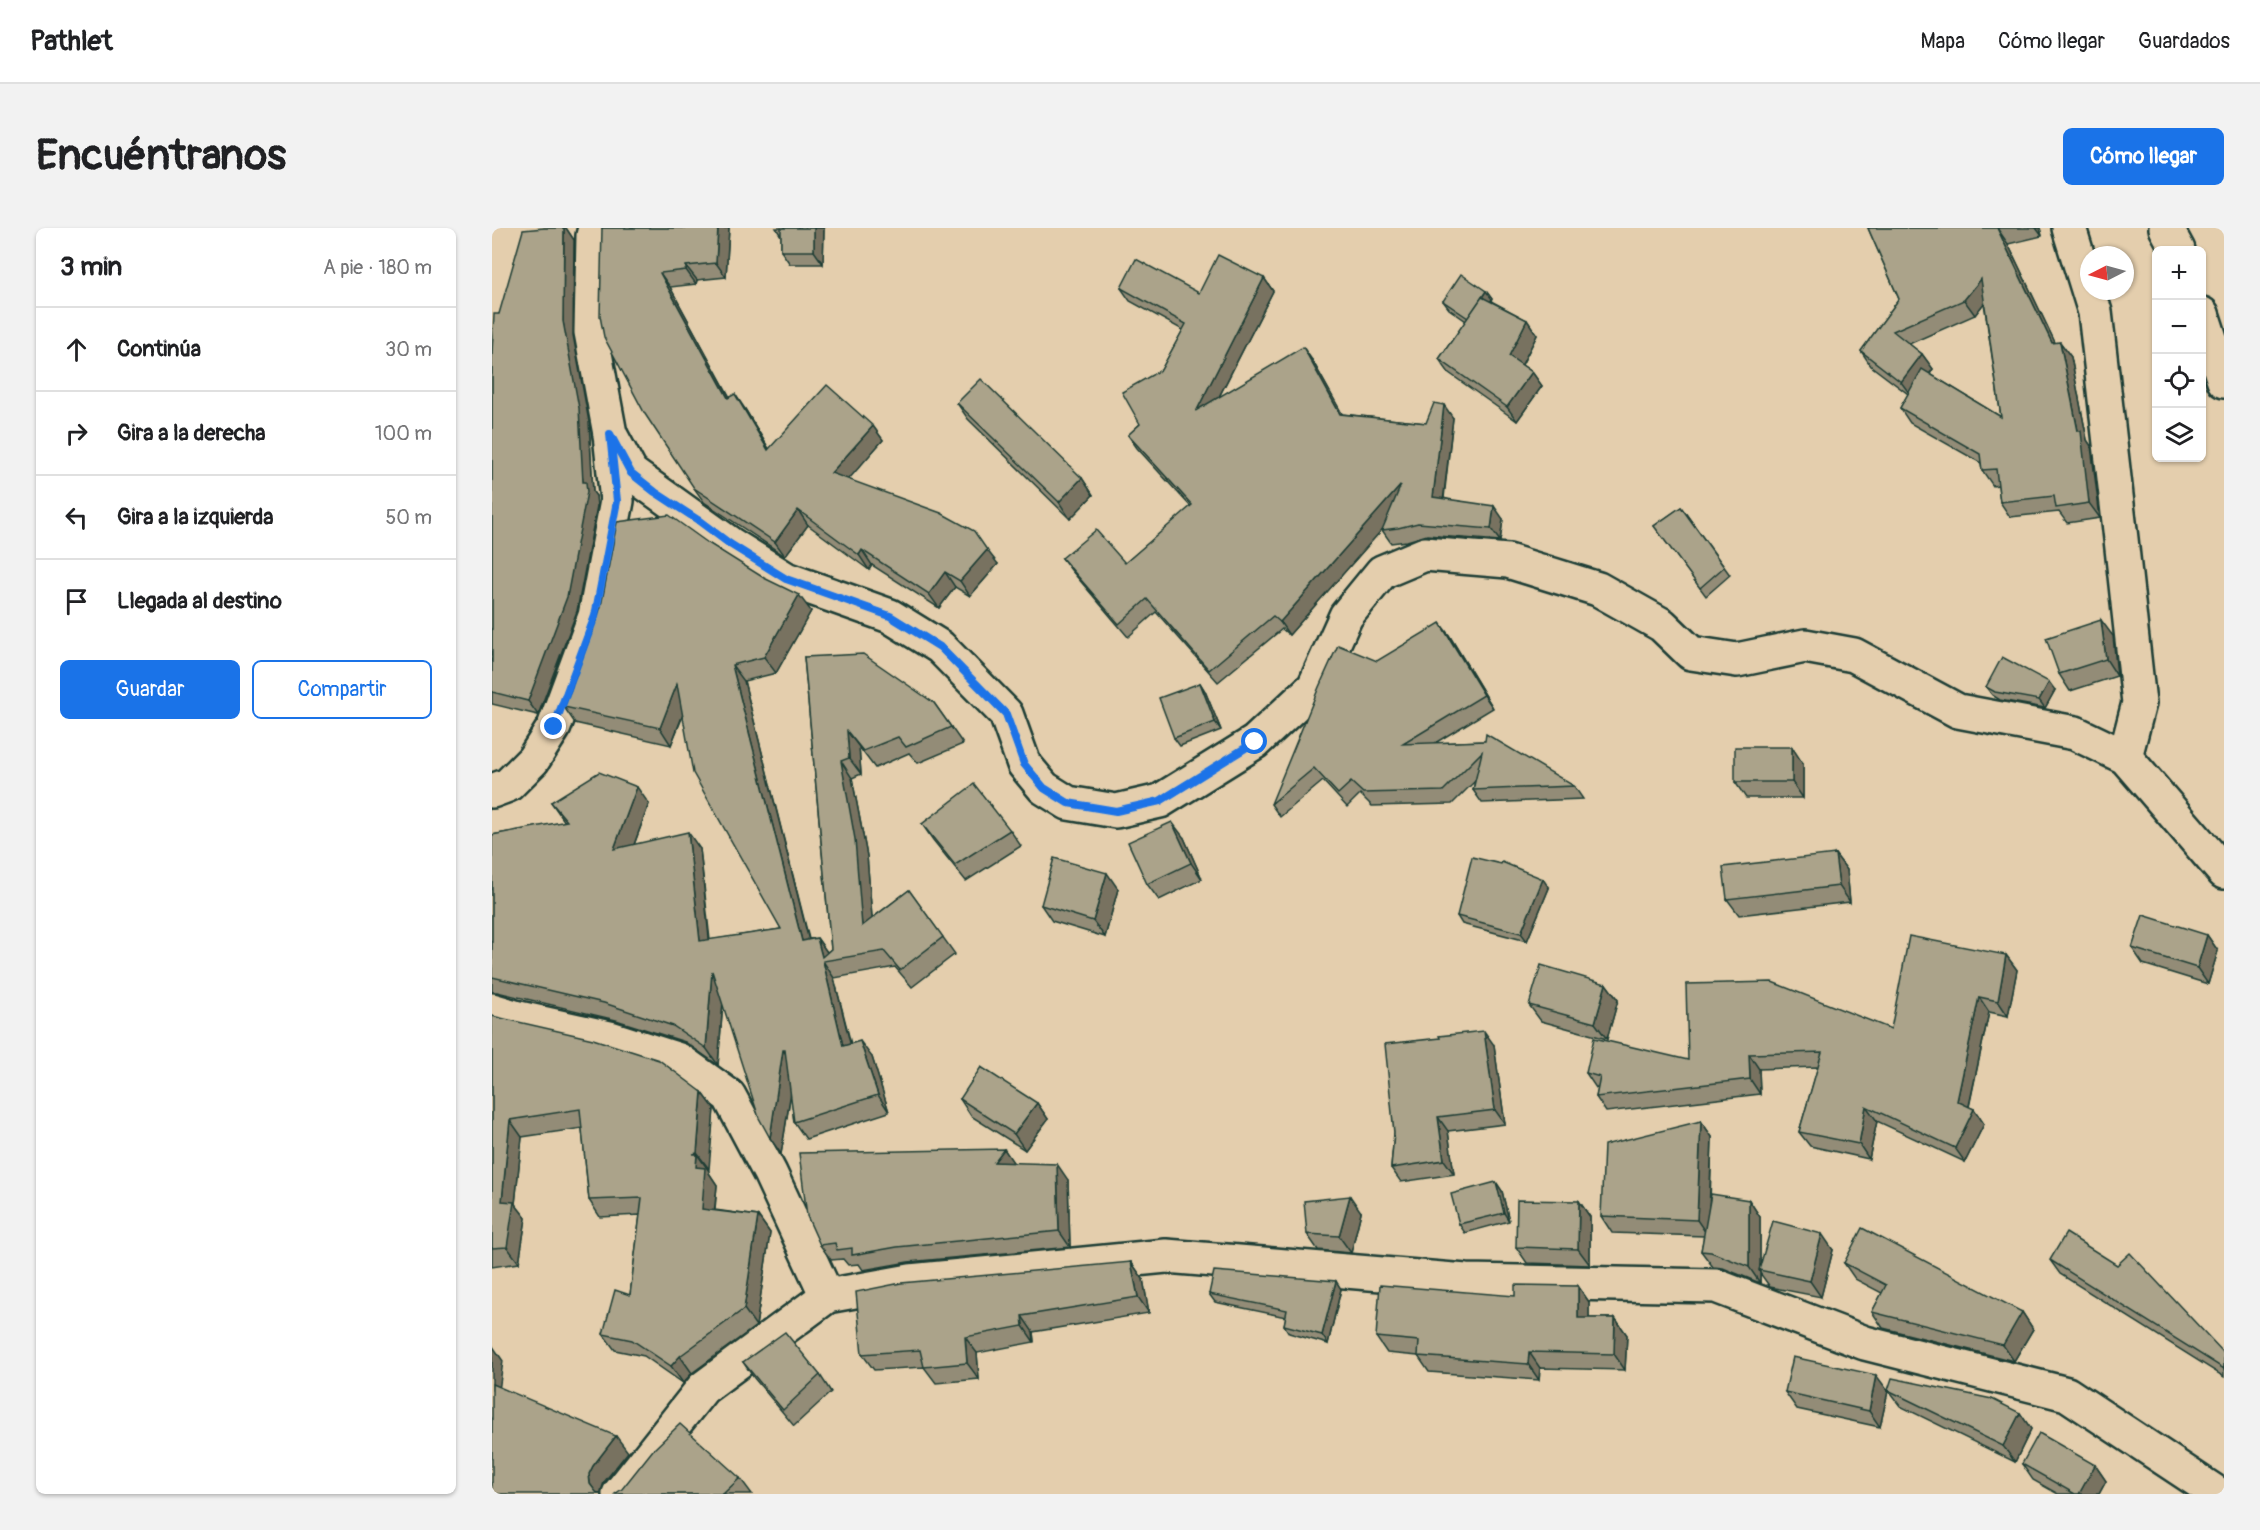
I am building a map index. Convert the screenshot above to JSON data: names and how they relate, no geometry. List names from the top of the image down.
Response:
{
  "north": "left",
  "page": {
    "header": "Pathlet",
    "nav": ["Mapa", "Cómo llegar", "Guardados"],
    "buttons": [
      "Cómo llegar",
      ["Guardar", "Compartir"]
    ],
    "title": "Encuéntranos",
    "heading": ["3 min", "A pie · 180 m"],
    "map_buttons": ["+", "−"],
    "list": [
      ["Continúa", "30 m"],
      ["Gira a la derecha", "100 m"],
      ["Gira a la izquierda", "50 m"],
      "Llegada al destino"
    ]
  }
}
